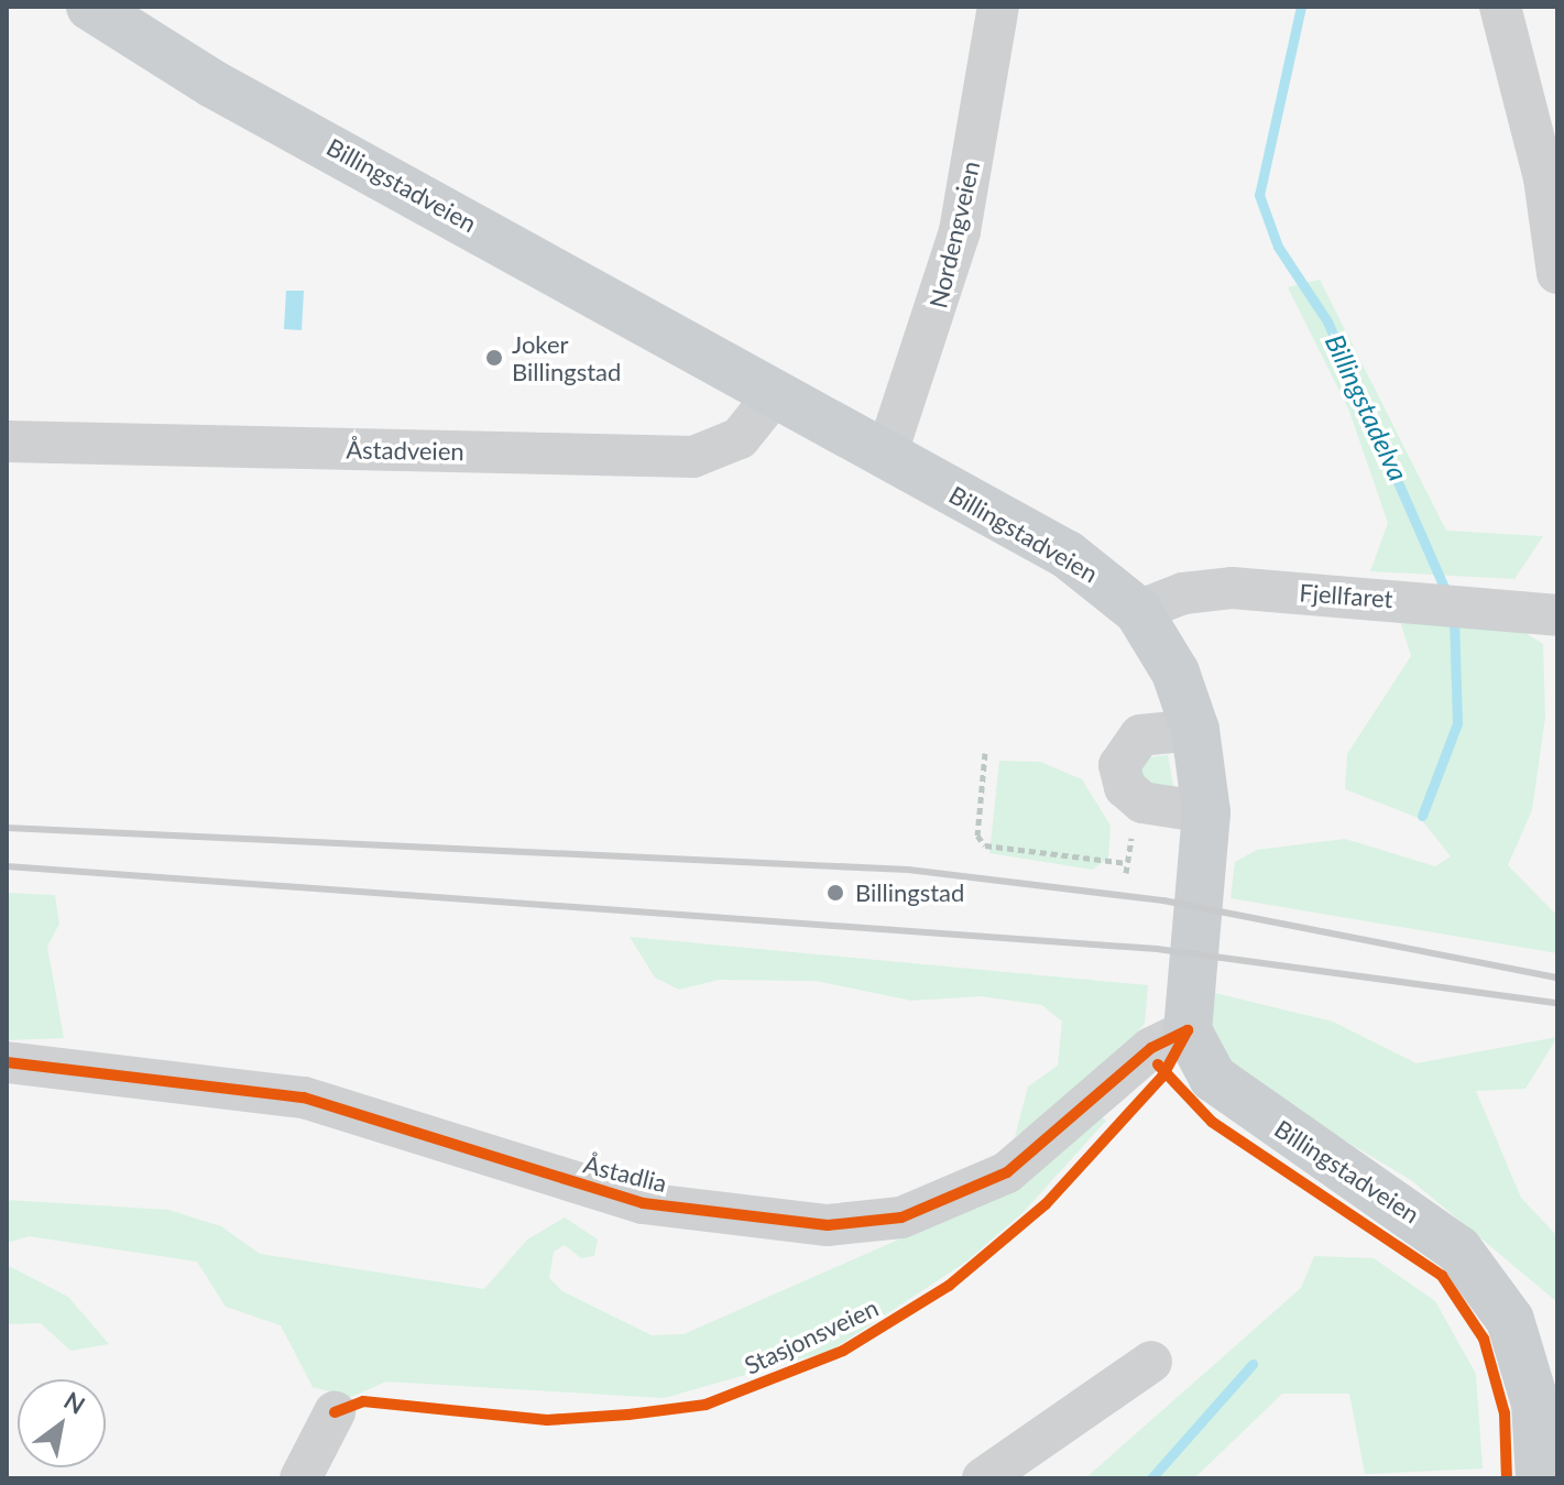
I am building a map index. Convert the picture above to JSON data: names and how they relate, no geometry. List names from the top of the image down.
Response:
{
  "streets": {
    "main road": ["Billingstadveien"],
    "street": [
      "Nordengveien",
      "Åstadveien",
      "Fjellfaret",
      "Åstadlia"
    ],
    "cycle path": ["Stasjonsveien"]
  },
  "crossings": [
    ["Billingstadveien", "Nordengveien"],
    ["Billingstadveien", "Åstadveien"],
    ["Billingstadveien", "Fjellfaret"],
    ["Billingstadveien", "Åstadlia"]
  ],
  "water": ["Billingstadelva"],
  "places": ["Joker Billingstad", "Billingstad"],
  "north": "top right"
}
